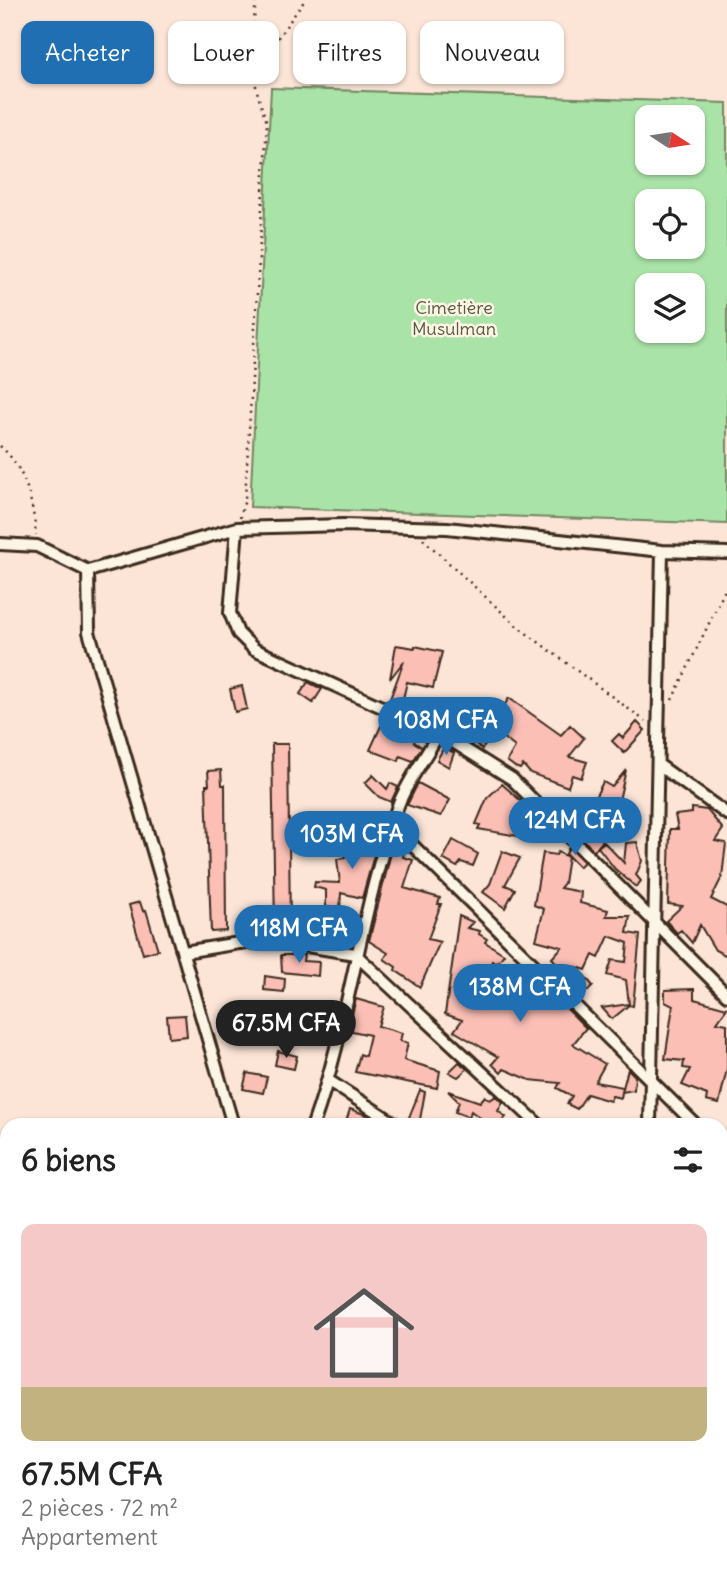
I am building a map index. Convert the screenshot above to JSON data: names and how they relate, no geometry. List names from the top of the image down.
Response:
{
  "parks": ["Cimetière Musulman"],
  "north": "right",
  "page": {
    "chip": [
      "Acheter",
      "Louer",
      "Filtres",
      "Nouveau"
    ],
    "price": [
      "108M CFA",
      "124M CFA",
      "103M CFA",
      "118M CFA",
      "138M CFA",
      "67.5M CFA"
    ],
    "heading": "6 biens",
    "list": [
      {
        "name": "67.5M CFA",
        "note": "2 pièces · 72 m² · Appartement"
      }
    ]
  }
}
